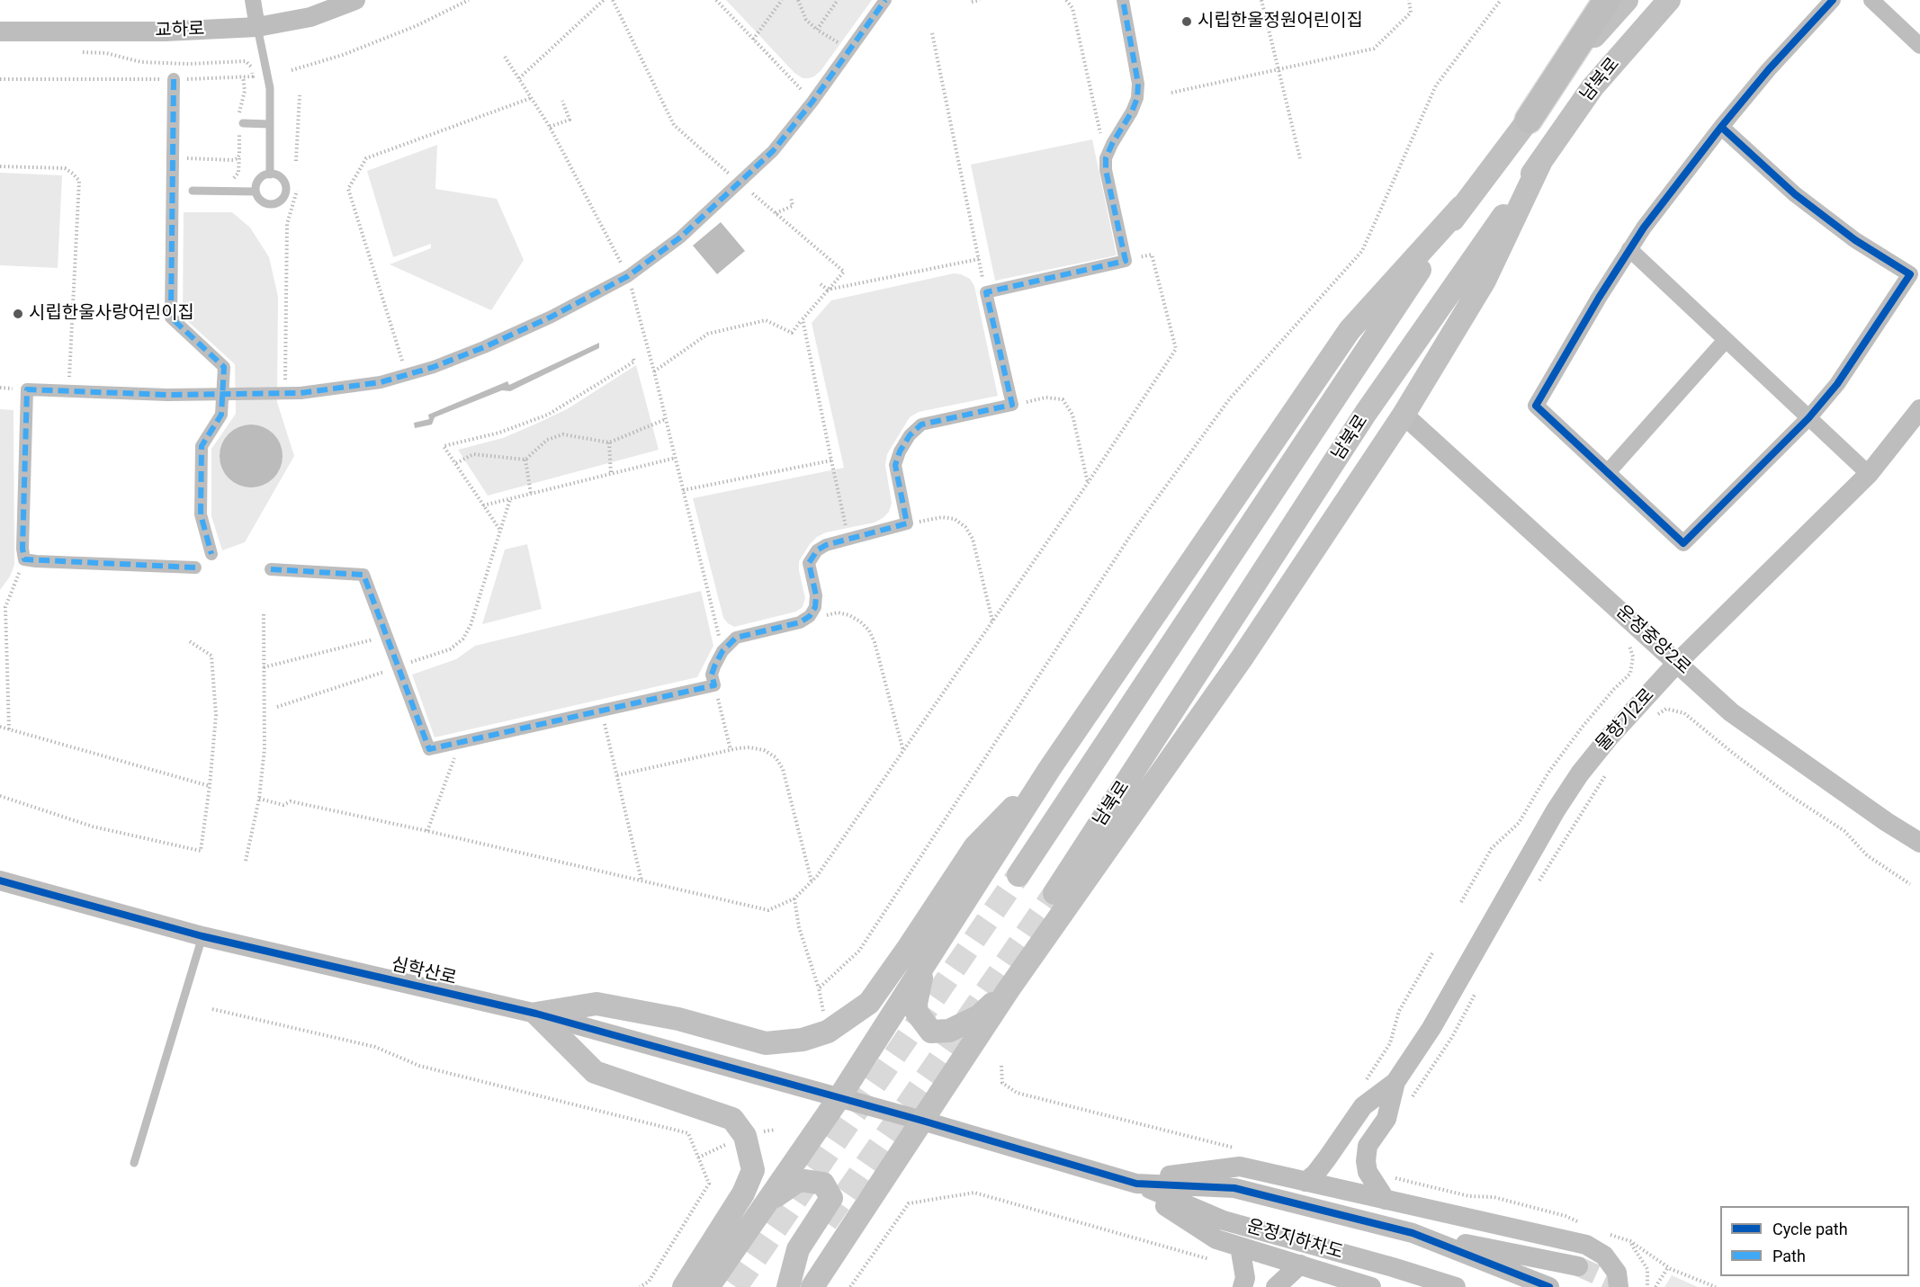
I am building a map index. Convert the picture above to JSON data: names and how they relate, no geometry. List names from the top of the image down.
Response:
{
  "streets": {
    "main road": ["남북로"],
    "street": [
      "교하로",
      "운정중앙2로",
      "물향기2로",
      "심학산로",
      "운정지하차도"
    ]
  },
  "crossings": [
    ["운정중앙2로", "물향기2로"],
    ["심학산로", "운정지하차도"]
  ],
  "places": ["시립한울정원어린이집", "시립한울사랑어린이집"],
  "legend": ["Cycle path", "Path"]
}
